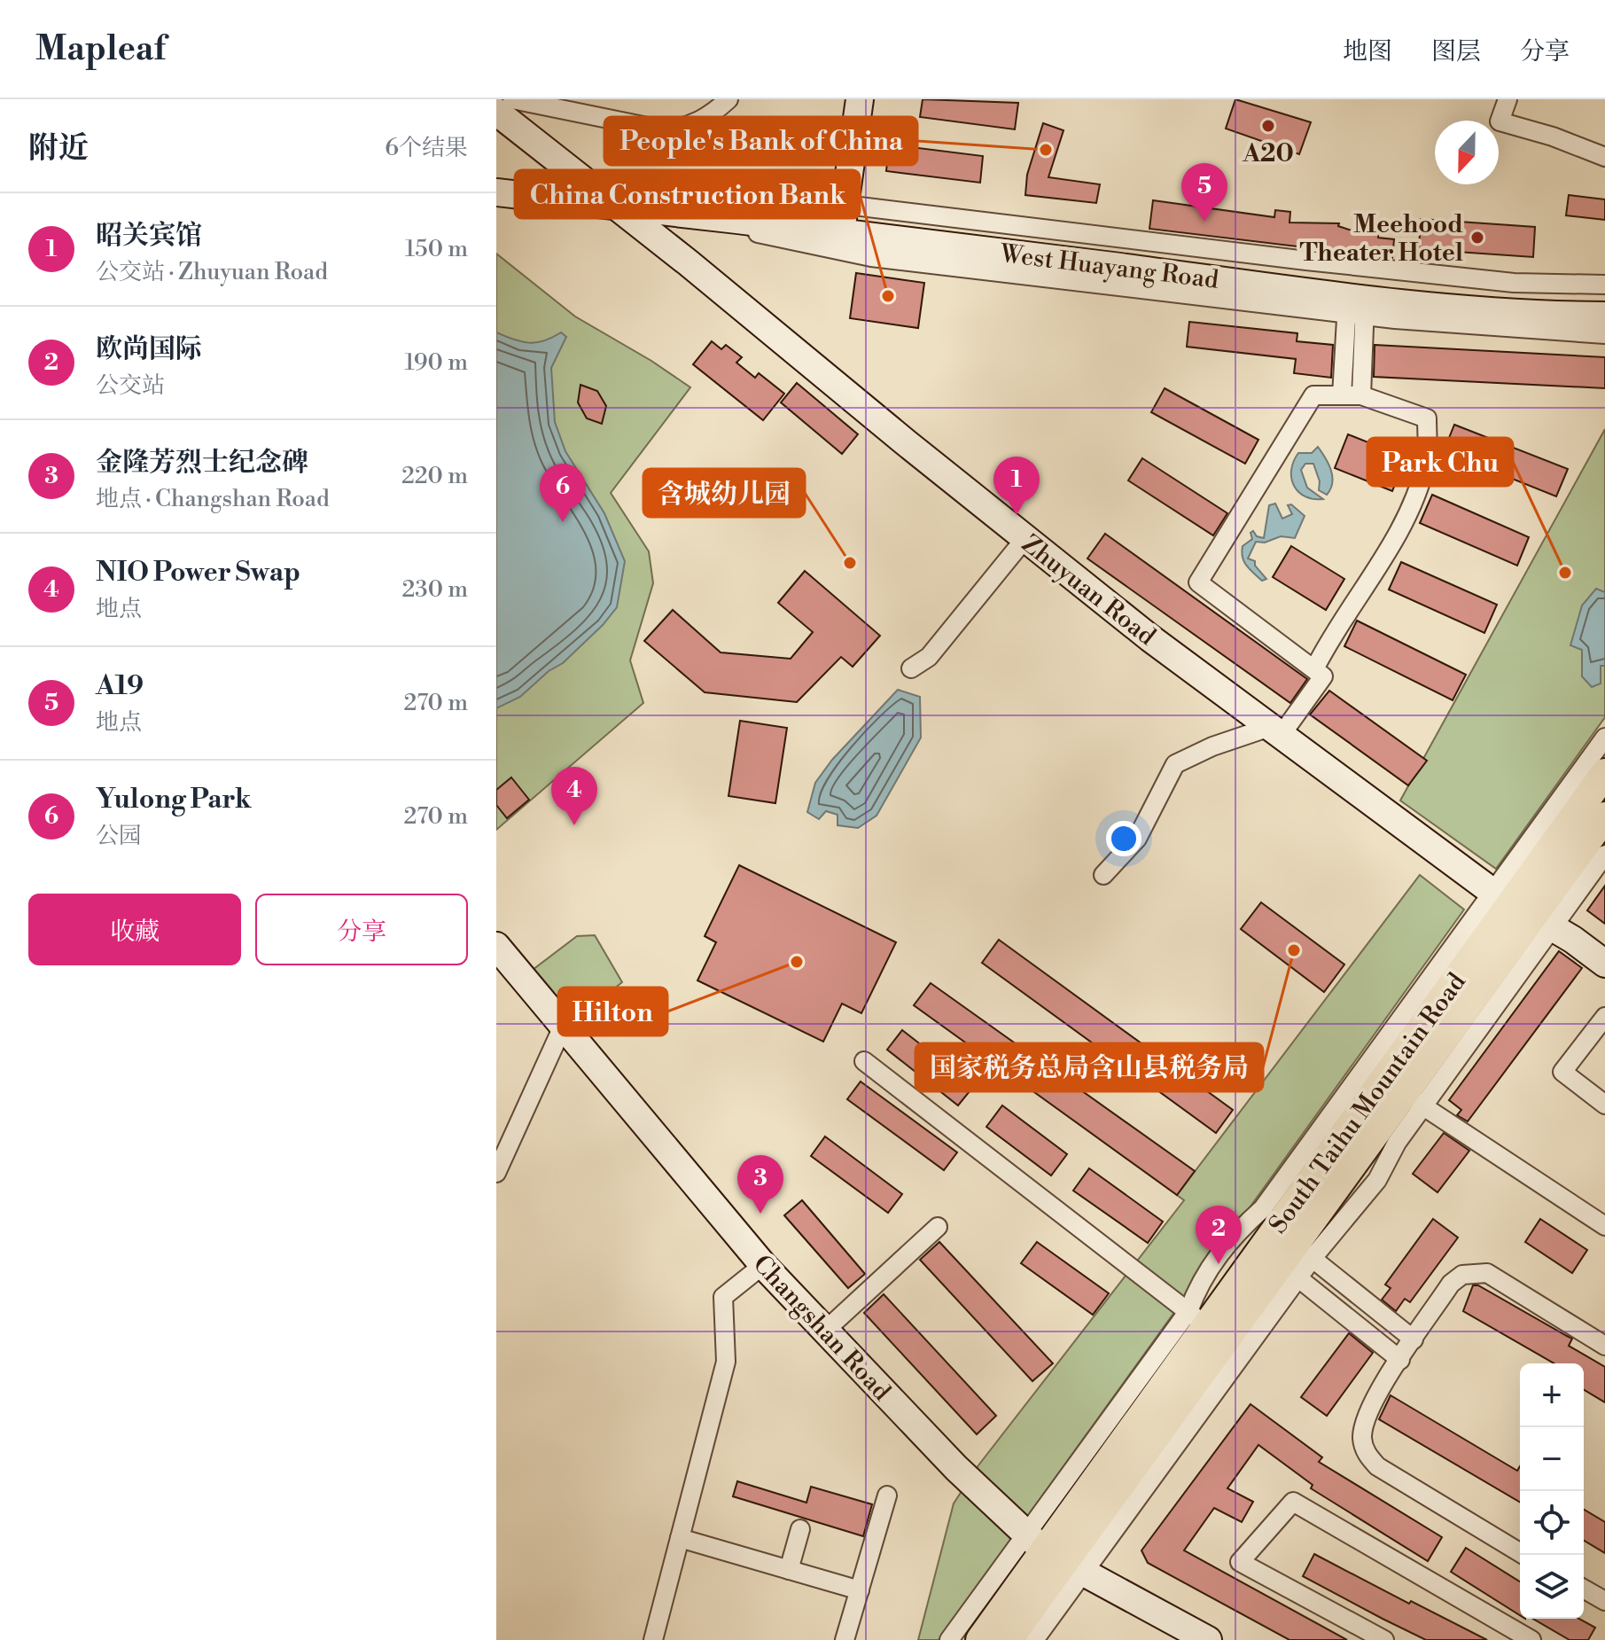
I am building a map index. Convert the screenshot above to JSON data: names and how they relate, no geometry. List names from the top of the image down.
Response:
{
  "streets": {
    "main road": ["South Taihu Mountain Road"],
    "street": ["West Huayang Road", "Zhuyuan Road", "Changshan Road"]
  },
  "crossings": [
    ["West Huayang Road", "Zhuyuan Road"],
    ["Zhuyuan Road", "South Taihu Mountain Road"],
    ["South Taihu Mountain Road", "Changshan Road"]
  ],
  "places": [
    "A20",
    "People's Bank of China",
    "Meehood Theater Hotel",
    "China Construction Bank",
    "含城幼儿园",
    "Park Chu",
    "国家税务总局含山县税务局",
    "Hilton"
  ],
  "north": "bottom",
  "page": {
    "header": "Mapleaf",
    "nav": ["地图", "图层", "分享"],
    "heading": ["附近", "6个结果"],
    "pins": [
      "5",
      "1",
      "6",
      "4",
      "3",
      "2"
    ],
    "list": [
      {
        "mark": "1",
        "name": "昭关宾馆",
        "note": "公交站 · Zhuyuan Road",
        "value": "150 m"
      },
      {
        "mark": "2",
        "name": "欧尚国际",
        "note": "公交站",
        "value": "190 m"
      },
      {
        "mark": "3",
        "name": "金隆芳烈士纪念碑",
        "note": "地点 · Changshan Road",
        "value": "220 m"
      },
      {
        "mark": "4",
        "name": "NIO Power Swap",
        "note": "地点",
        "value": "230 m"
      },
      {
        "mark": "5",
        "name": "A19",
        "note": "地点",
        "value": "270 m"
      },
      {
        "mark": "6",
        "name": "Yulong Park",
        "note": "公园",
        "value": "270 m"
      }
    ],
    "buttons": ["收藏", "分享"],
    "map_buttons": ["+", "−"]
  }
}
